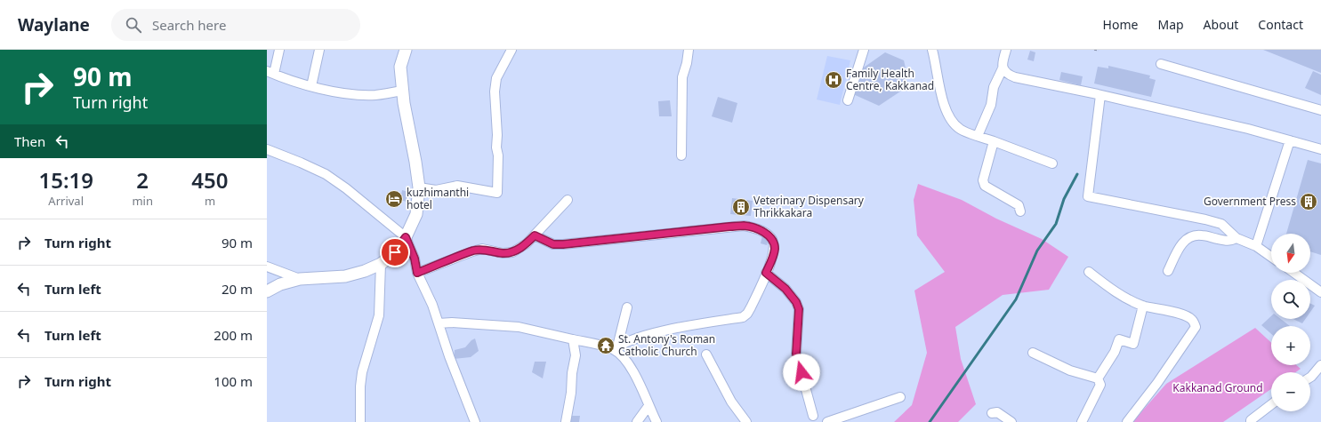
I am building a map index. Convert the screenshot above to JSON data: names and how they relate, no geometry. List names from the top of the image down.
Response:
{
  "parks": ["Kakkanad Ground"],
  "places": {
    "hospital": ["Family Health Centre, Kakkanad"],
    "hotel": ["kuzhimanthi hotel"],
    "building": ["Government Press", "Veterinary Dispensary Thrikkakara"],
    "temple": ["St. Antony's Roman Catholic Church"]
  },
  "north": "bottom",
  "page": {
    "header": "Waylane",
    "search": "Search here",
    "nav": [
      "Home",
      "Map",
      "About",
      "Contact"
    ],
    "turn": ["90 m", "Turn right"],
    "then": "Then",
    "eta": [
      "15:19",
      "Arrival",
      "2",
      "min",
      "450",
      "m"
    ],
    "list": [
      {
        "name": "Turn right",
        "value": "90 m"
      },
      {
        "name": "Turn left",
        "value": "20 m"
      },
      {
        "name": "Turn left",
        "value": "200 m"
      },
      {
        "name": "Turn right",
        "value": "100 m"
      }
    ],
    "map_buttons": ["+", "−"]
  }
}
